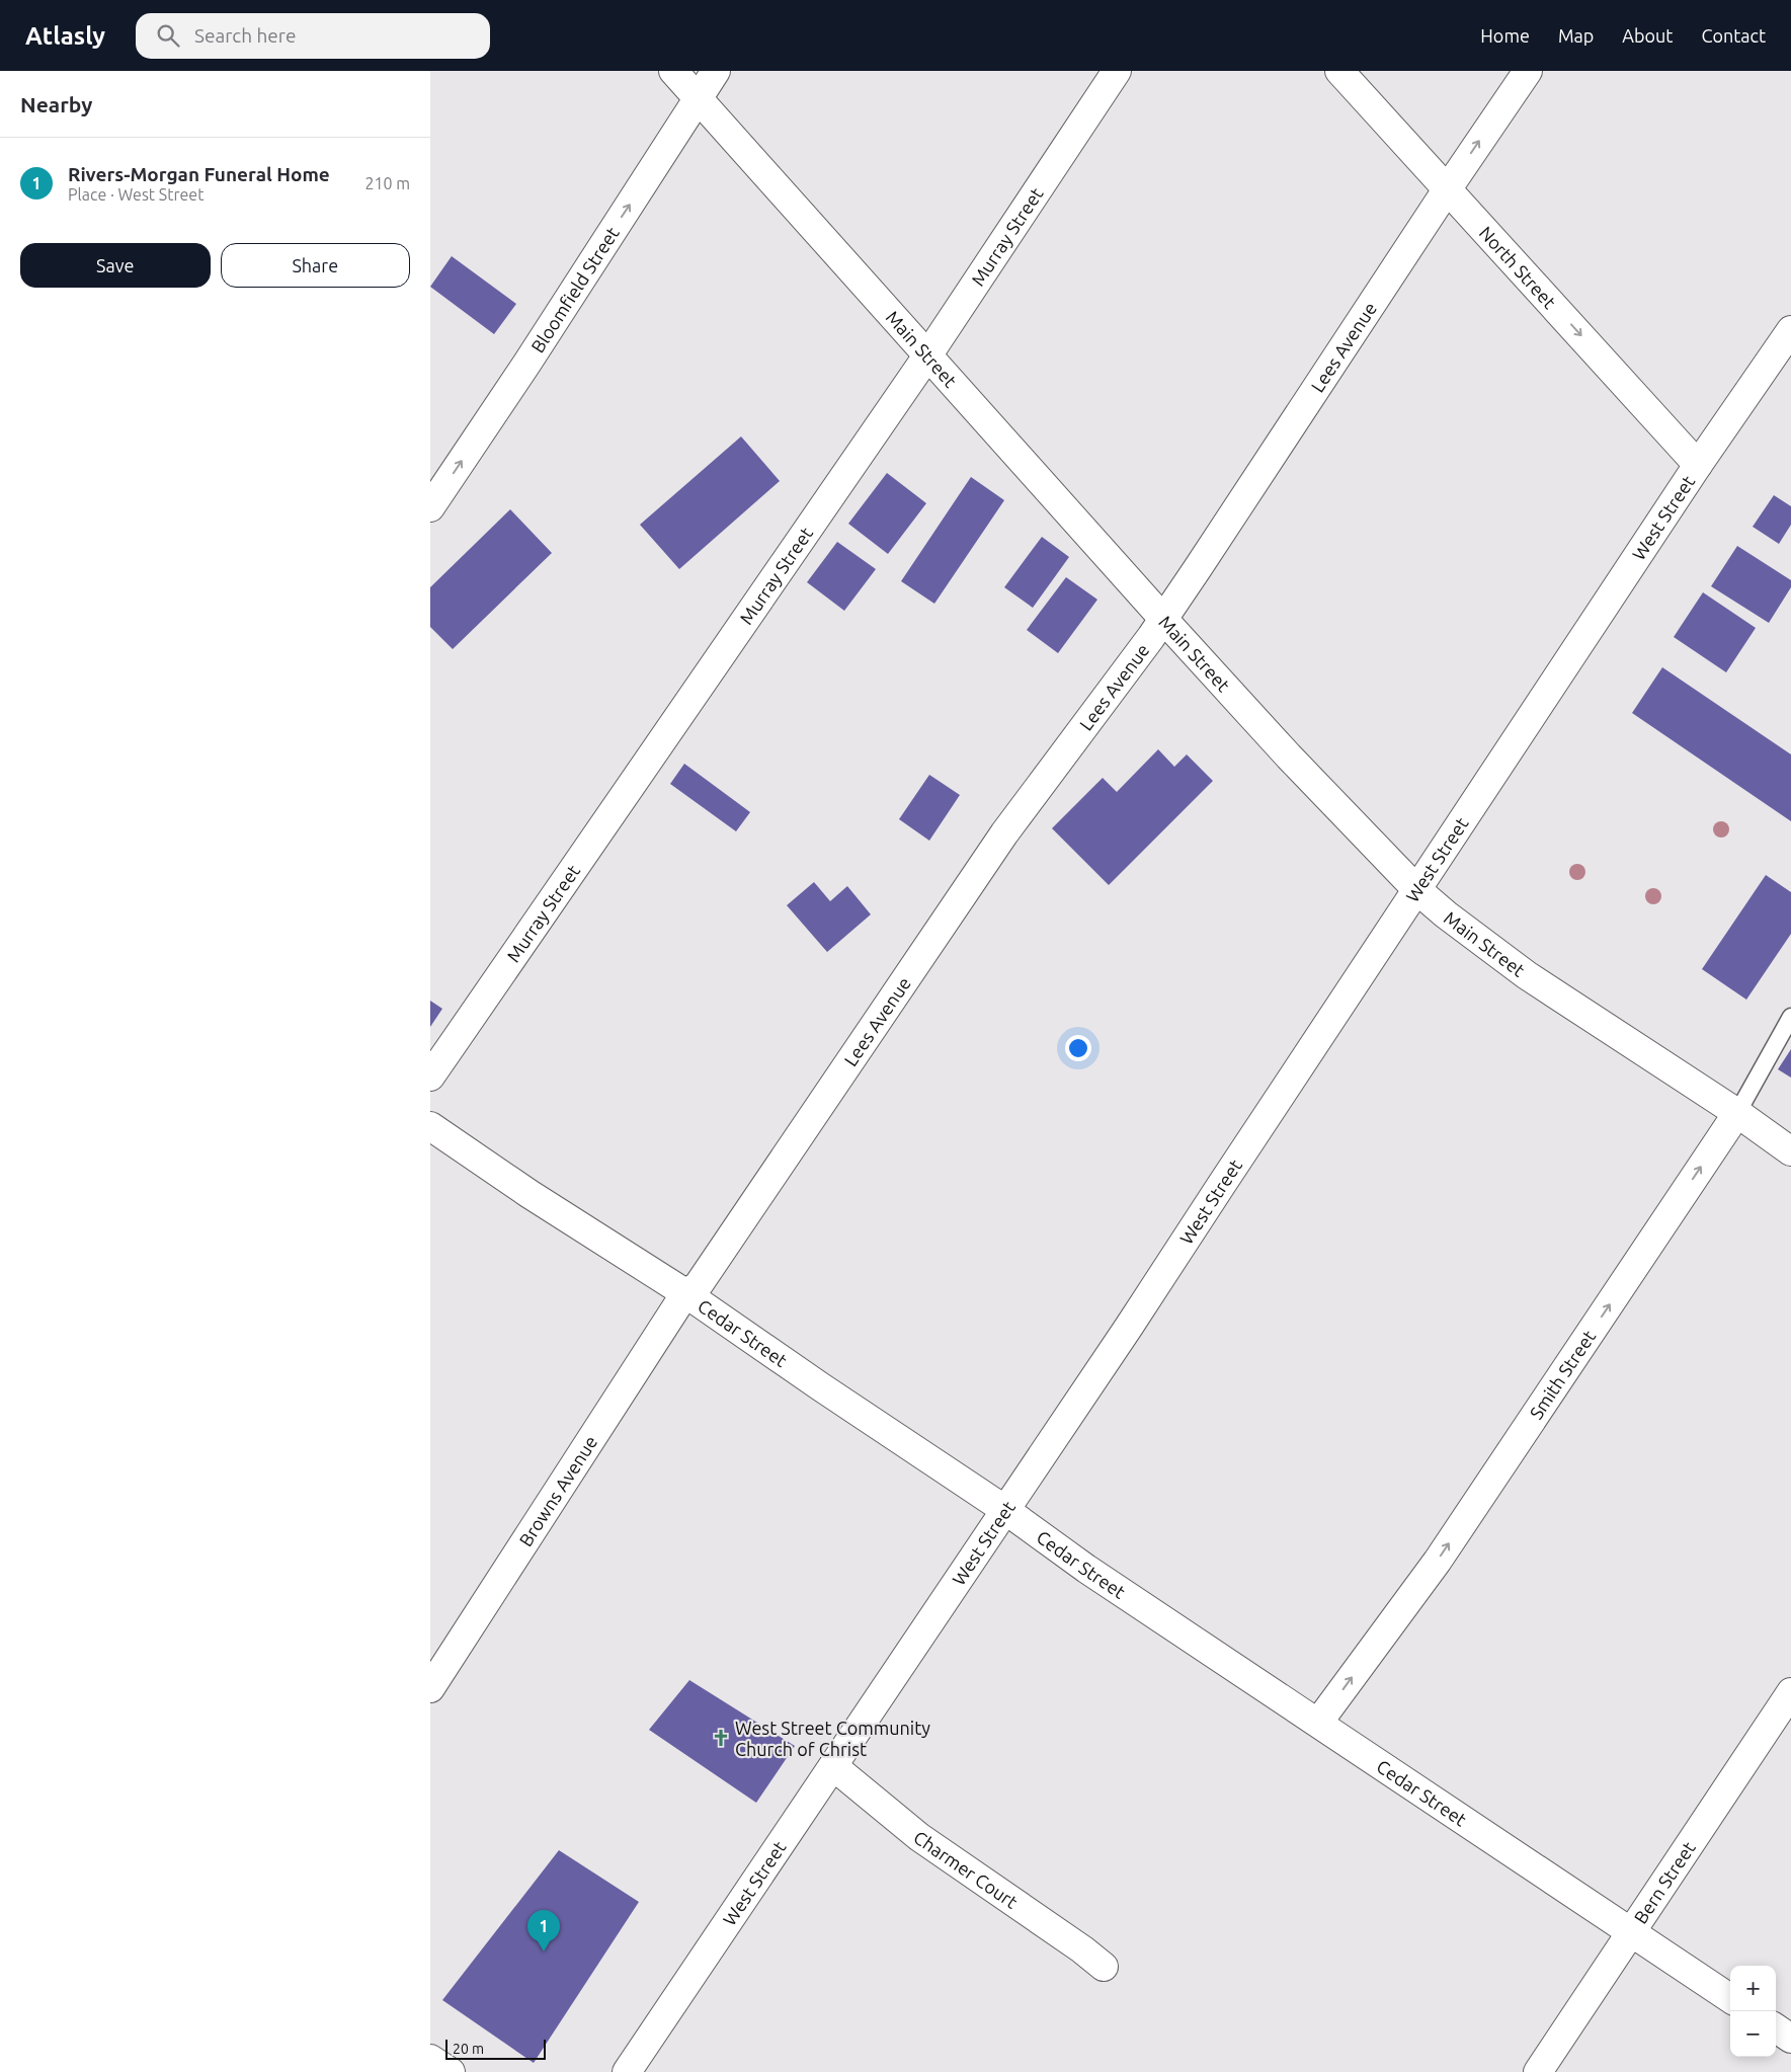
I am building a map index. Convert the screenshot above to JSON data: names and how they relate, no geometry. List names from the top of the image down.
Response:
{
  "streets": {
    "street": [
      "Murray Street",
      "North Street",
      "Bloomfield Street",
      "Main Street",
      "Lees Avenue",
      "West Street",
      "Cedar Street",
      "Smith Street",
      "Browns Avenue",
      "Charmer Court",
      "Bern Street"
    ]
  },
  "crossings": [
    ["Murray Street", "Main Street"],
    ["North Street", "Lees Avenue"],
    ["North Street", "West Street"],
    ["Bloomfield Street", "Main Street"],
    ["Main Street", "Lees Avenue"],
    ["Main Street", "West Street"],
    ["Main Street", "Smith Street"],
    ["Lees Avenue", "Cedar Street"],
    ["Lees Avenue", "Browns Avenue"],
    ["West Street", "Cedar Street"],
    ["West Street", "Charmer Court"],
    ["Cedar Street", "Smith Street"],
    ["Cedar Street", "Browns Avenue"],
    ["Cedar Street", "Bern Street"]
  ],
  "one_way": ["North Street", "Bloomfield Street", "Smith Street"],
  "places": {
    "church": ["West Street Community Church of Christ"]
  },
  "scale_bar": "20 m",
  "page": {
    "header": "Atlasly",
    "search": "Search here",
    "nav": [
      "Home",
      "Map",
      "About",
      "Contact"
    ],
    "heading": "Nearby",
    "list": [
      {
        "mark": "1",
        "name": "Rivers-Morgan Funeral Home",
        "note": "Place · West Street",
        "value": "210 m"
      }
    ],
    "buttons": ["Save", "Share"],
    "pins": "1",
    "map_buttons": ["+", "−"],
    "scale": "20 m"
  }
}
